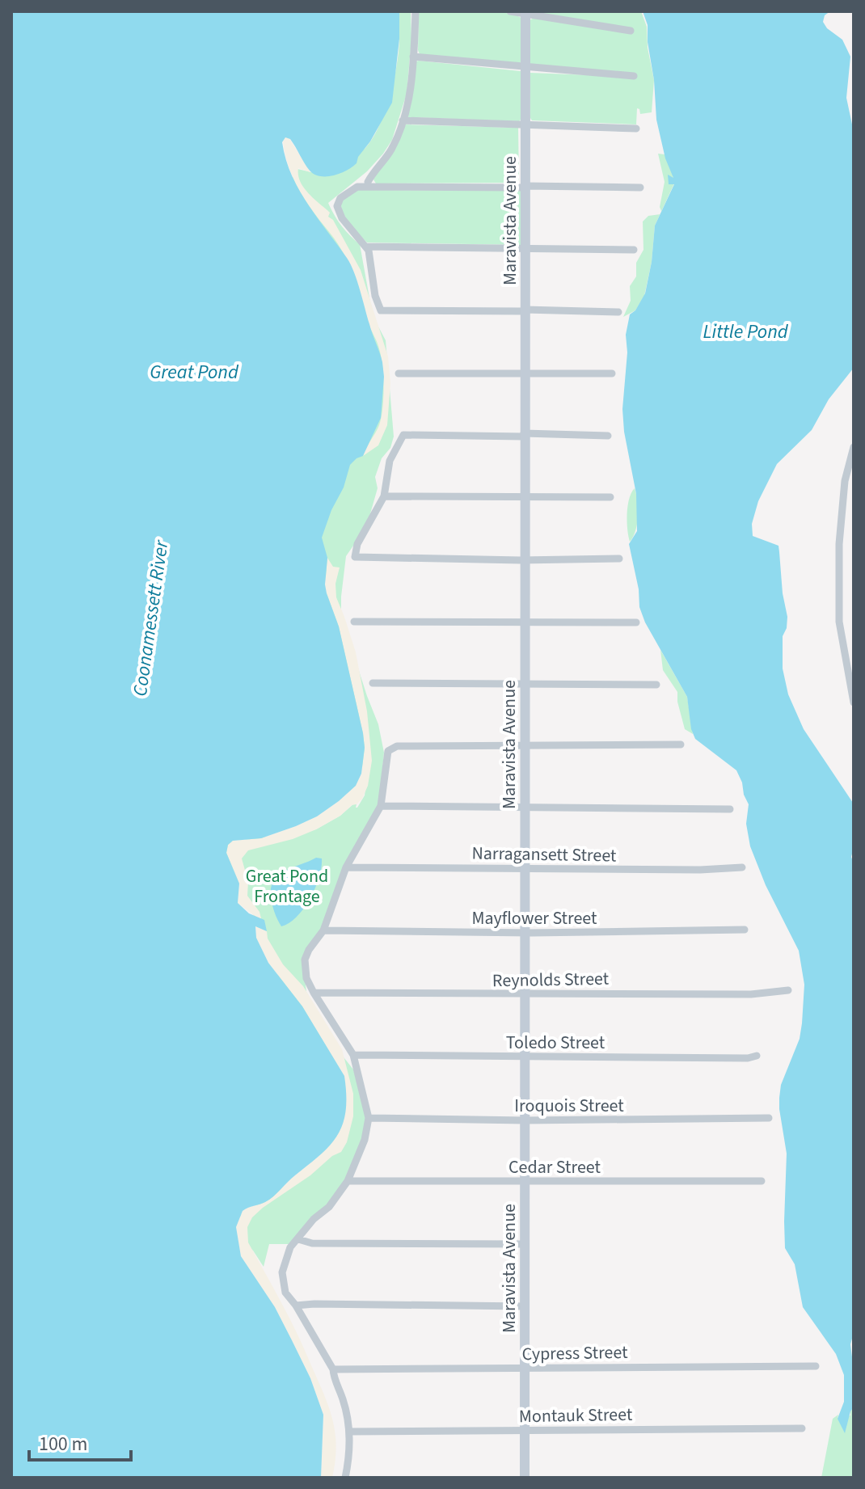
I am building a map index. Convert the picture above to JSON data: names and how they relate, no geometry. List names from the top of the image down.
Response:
{
  "streets": {
    "main road": ["Maravista Avenue"],
    "street": [
      "Narragansett Street",
      "Mayflower Street",
      "Reynolds Street",
      "Toledo Street",
      "Iroquois Street",
      "Cedar Street",
      "Cypress Street",
      "Montauk Street"
    ]
  },
  "crossings": [
    ["Maravista Avenue", "Narragansett Street"],
    ["Maravista Avenue", "Mayflower Street"],
    ["Maravista Avenue", "Reynolds Street"],
    ["Maravista Avenue", "Toledo Street"],
    ["Maravista Avenue", "Iroquois Street"],
    ["Maravista Avenue", "Cedar Street"],
    ["Maravista Avenue", "Cypress Street"],
    ["Maravista Avenue", "Montauk Street"]
  ],
  "water": ["Little Pond", "Great Pond", "Coonamessett River"],
  "parks": ["Great Pond Frontage"],
  "scale_bar": "100 m"
}
